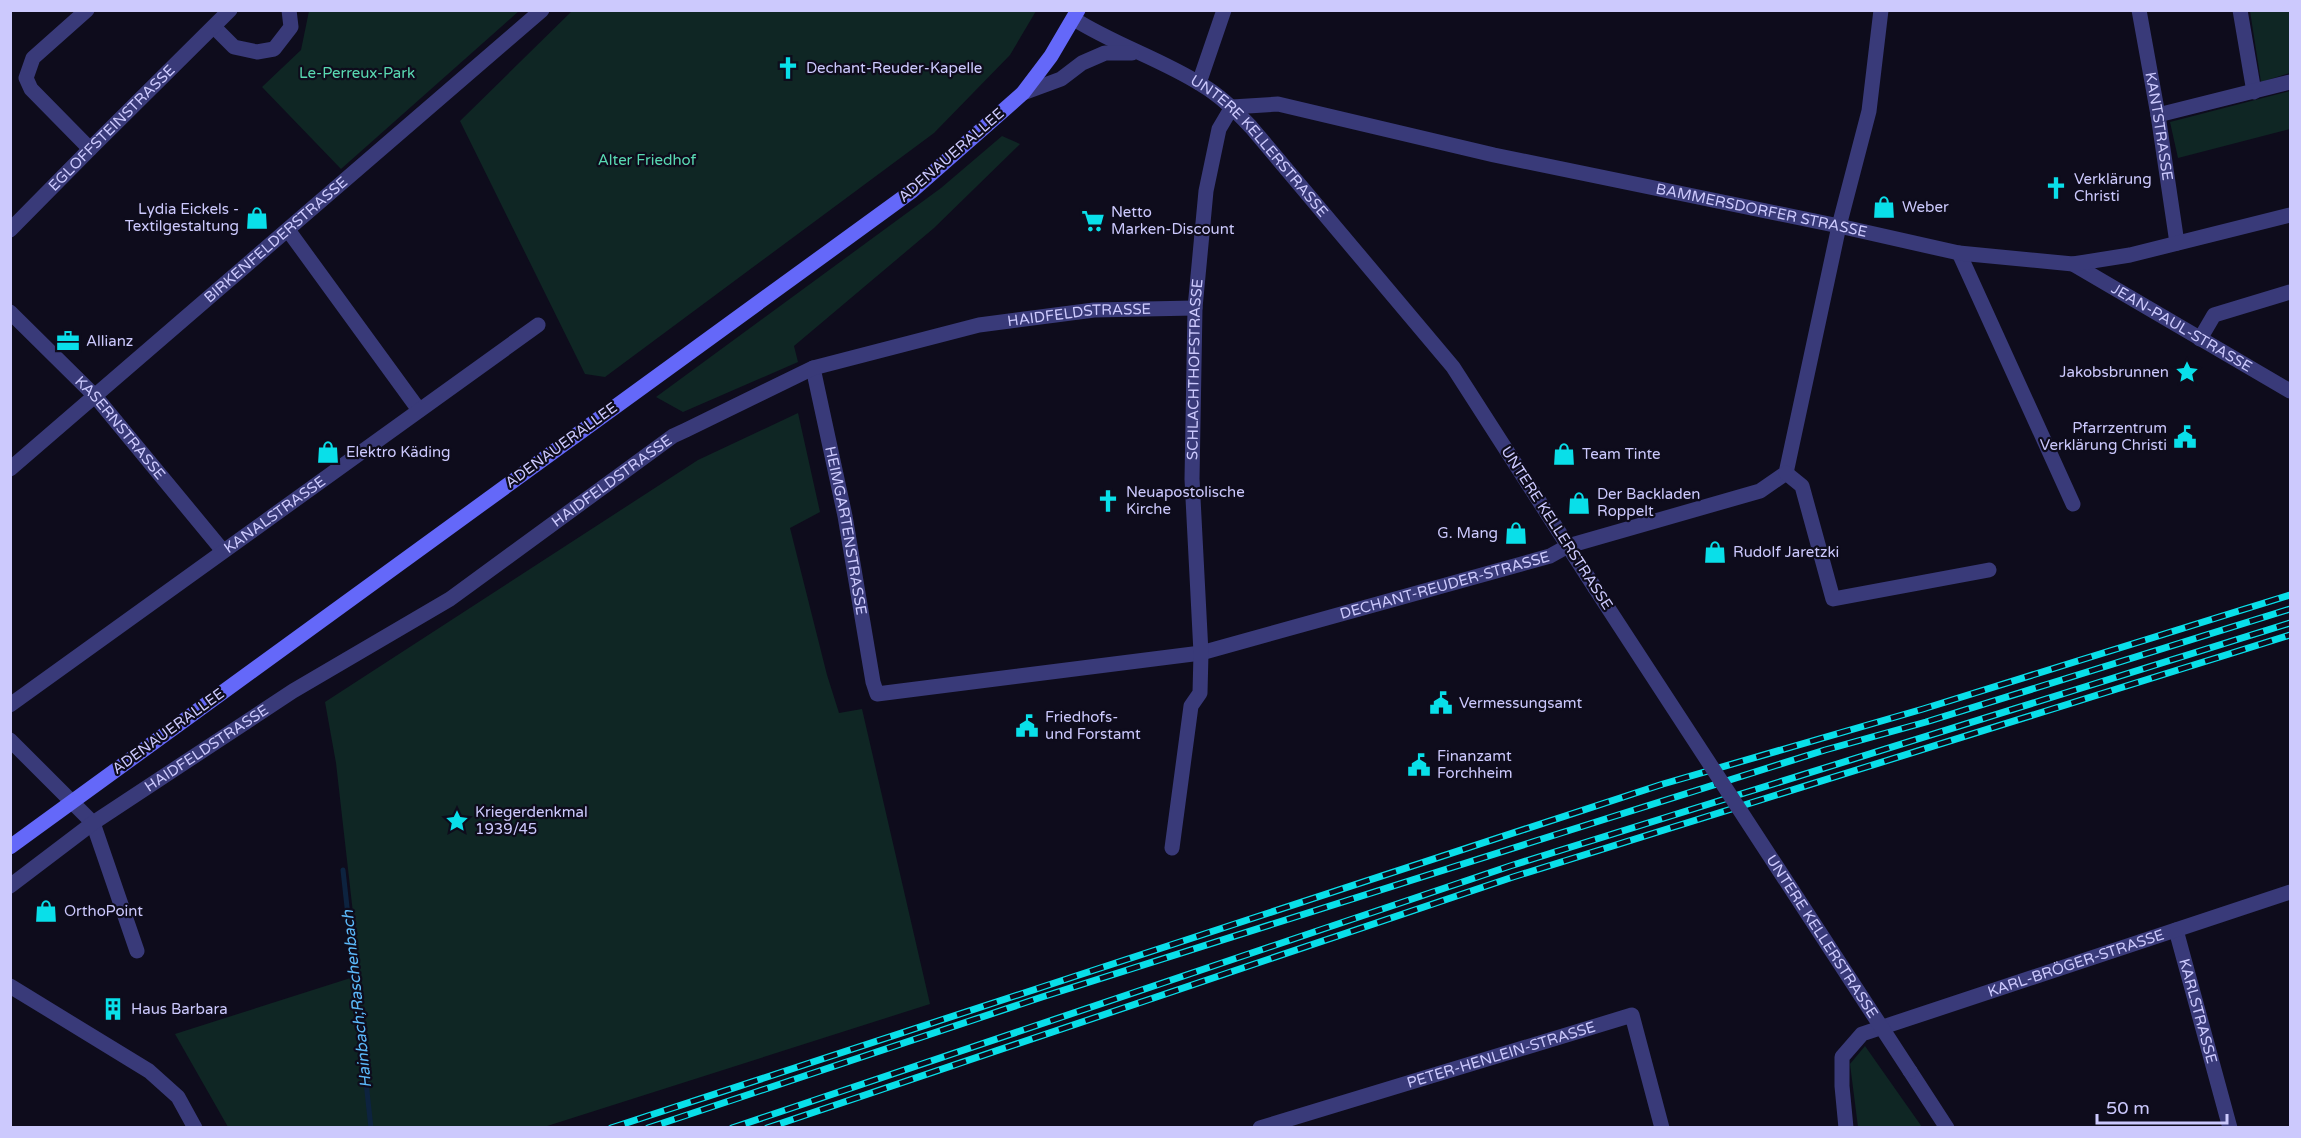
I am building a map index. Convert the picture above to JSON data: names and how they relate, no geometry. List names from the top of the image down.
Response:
{
  "streets": {
    "main road": ["ADENAUERALLEE"],
    "street": [
      "KANTSTRASSE",
      "EGLOFFSTEINSTRASSE",
      "UNTERE KELLERSTRASSE",
      "BAMMERSDORFER STRASSE",
      "BIRKENFELDERSTRASSE",
      "HAIDFELDSTRASSE",
      "JEAN-PAUL-STRASSE",
      "SCHLACHTHOFSTRASSE",
      "KASERNSTRASSE",
      "KANALSTRASSE",
      "HEIMGARTENSTRASSE",
      "DECHANT-REUDER-STRASSE",
      "KARL-BRÖGER-STRASSE",
      "KARLSTRASSE",
      "PETER-HENLEIN-STRASSE"
    ]
  },
  "crossings": [
    ["KANTSTRASSE", "BAMMERSDORFER STRASSE"],
    ["UNTERE KELLERSTRASSE", "ADENAUERALLEE"],
    ["UNTERE KELLERSTRASSE", "BAMMERSDORFER STRASSE"],
    ["UNTERE KELLERSTRASSE", "SCHLACHTHOFSTRASSE"],
    ["UNTERE KELLERSTRASSE", "DECHANT-REUDER-STRASSE"],
    ["BAMMERSDORFER STRASSE", "JEAN-PAUL-STRASSE"],
    ["BAMMERSDORFER STRASSE", "SCHLACHTHOFSTRASSE"],
    ["BIRKENFELDERSTRASSE", "KASERNSTRASSE"],
    ["HAIDFELDSTRASSE", "SCHLACHTHOFSTRASSE"],
    ["HAIDFELDSTRASSE", "HEIMGARTENSTRASSE"],
    ["SCHLACHTHOFSTRASSE", "DECHANT-REUDER-STRASSE"],
    ["KASERNSTRASSE", "KANALSTRASSE"],
    ["HEIMGARTENSTRASSE", "DECHANT-REUDER-STRASSE"],
    ["KARL-BRÖGER-STRASSE", "KARLSTRASSE"]
  ],
  "water": ["Hainbach;Raschenbach"],
  "parks": ["Le-Perreux-Park", "Alter Friedhof"],
  "places": {
    "church": ["Dechant-Reuder-Kapelle", "Verklärung Christi", "Neuapostolische Kirche"],
    "shop": [
      "Weber",
      "Lydia Eickels - Textilgestaltung",
      "Elektro Käding",
      "Team Tinte",
      "Der Backladen Roppelt",
      "G. Mang",
      "Rudolf Jaretzki",
      "OrthoPoint"
    ],
    "supermarket": ["Netto Marken-Discount"],
    "office": ["Allianz"],
    "place": ["Jakobsbrunnen", "Kriegerdenkmal 1939/45"],
    "public building": [
      "Pfarrzentrum Verklärung Christi",
      "Vermessungsamt",
      "Friedhofs- und Forstamt",
      "Finanzamt Forchheim"
    ],
    "building": ["Haus Barbara"]
  },
  "scale_bar": "50 m"
}
